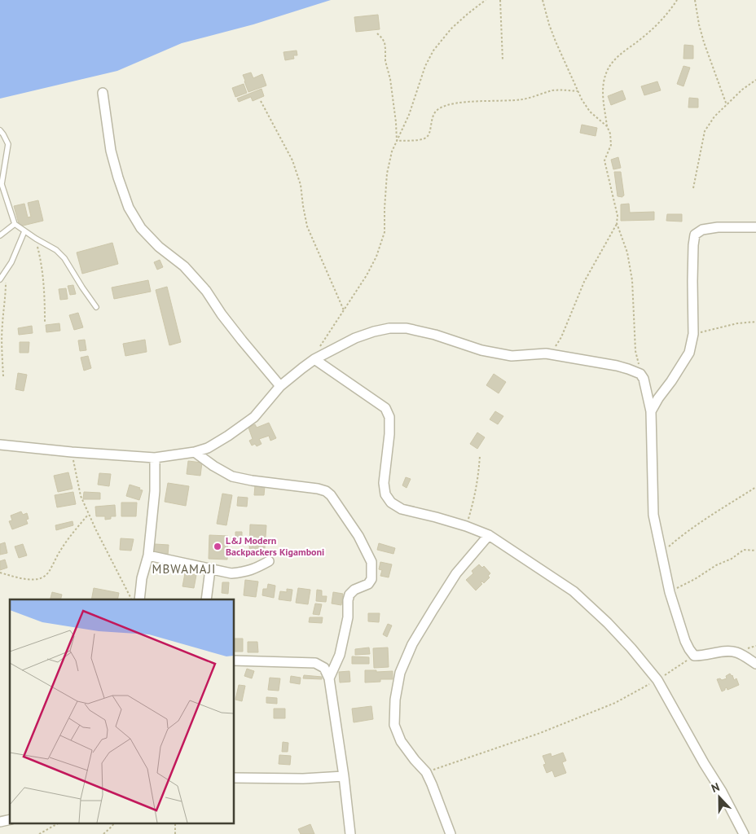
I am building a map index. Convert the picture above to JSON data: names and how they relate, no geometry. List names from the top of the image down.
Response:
{
  "districts": ["MBWAMAJI"],
  "places": ["L&J Modern Backpackers Kigamboni"],
  "north": "top"
}
